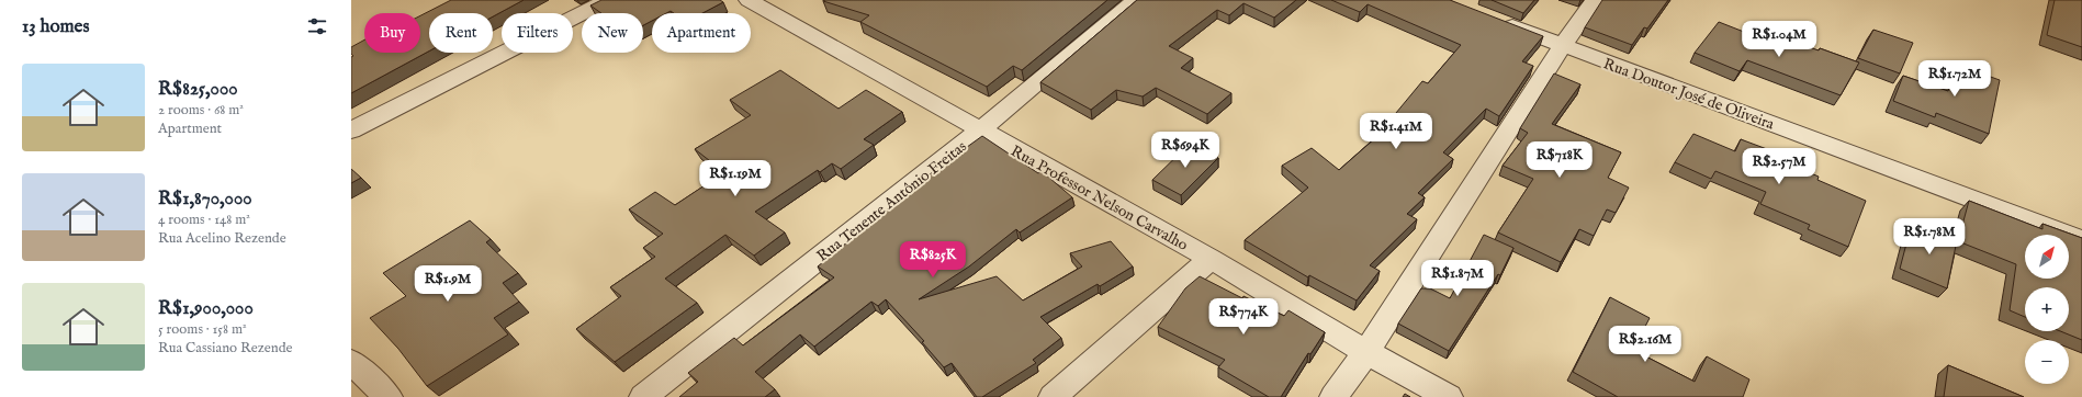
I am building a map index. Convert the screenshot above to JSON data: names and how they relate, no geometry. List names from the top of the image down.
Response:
{
  "streets": {
    "street": ["Rua Doutor José de Oliveira", "Rua Professor Nelson Carvalho", "Rua Tenente Antônio Freitas"]
  },
  "crossings": [
    ["Rua Professor Nelson Carvalho", "Rua Tenente Antônio Freitas"]
  ],
  "north": "top right",
  "page": {
    "heading": "13 homes",
    "chip": [
      "Buy",
      "Rent",
      "Filters",
      "New",
      "Apartment"
    ],
    "price": [
      "R$1.04M",
      "R$1.72M",
      "R$1.41M",
      "R$694K",
      "R$718K",
      "R$2.57M",
      "R$1.19M",
      "R$1.78M",
      "R$825K",
      "R$1.87M",
      "R$1.9M",
      "R$774K",
      "R$2.16M"
    ],
    "list": [
      {
        "name": "R$825,000",
        "note": "2 rooms · 68 m² · Apartment"
      },
      {
        "name": "R$1,870,000",
        "note": "4 rooms · 148 m² · Rua Acelino Rezende"
      },
      {
        "name": "R$1,900,000",
        "note": "5 rooms · 158 m² · Rua Cassiano Rezende"
      }
    ],
    "map_buttons": ["+", "−"]
  }
}
